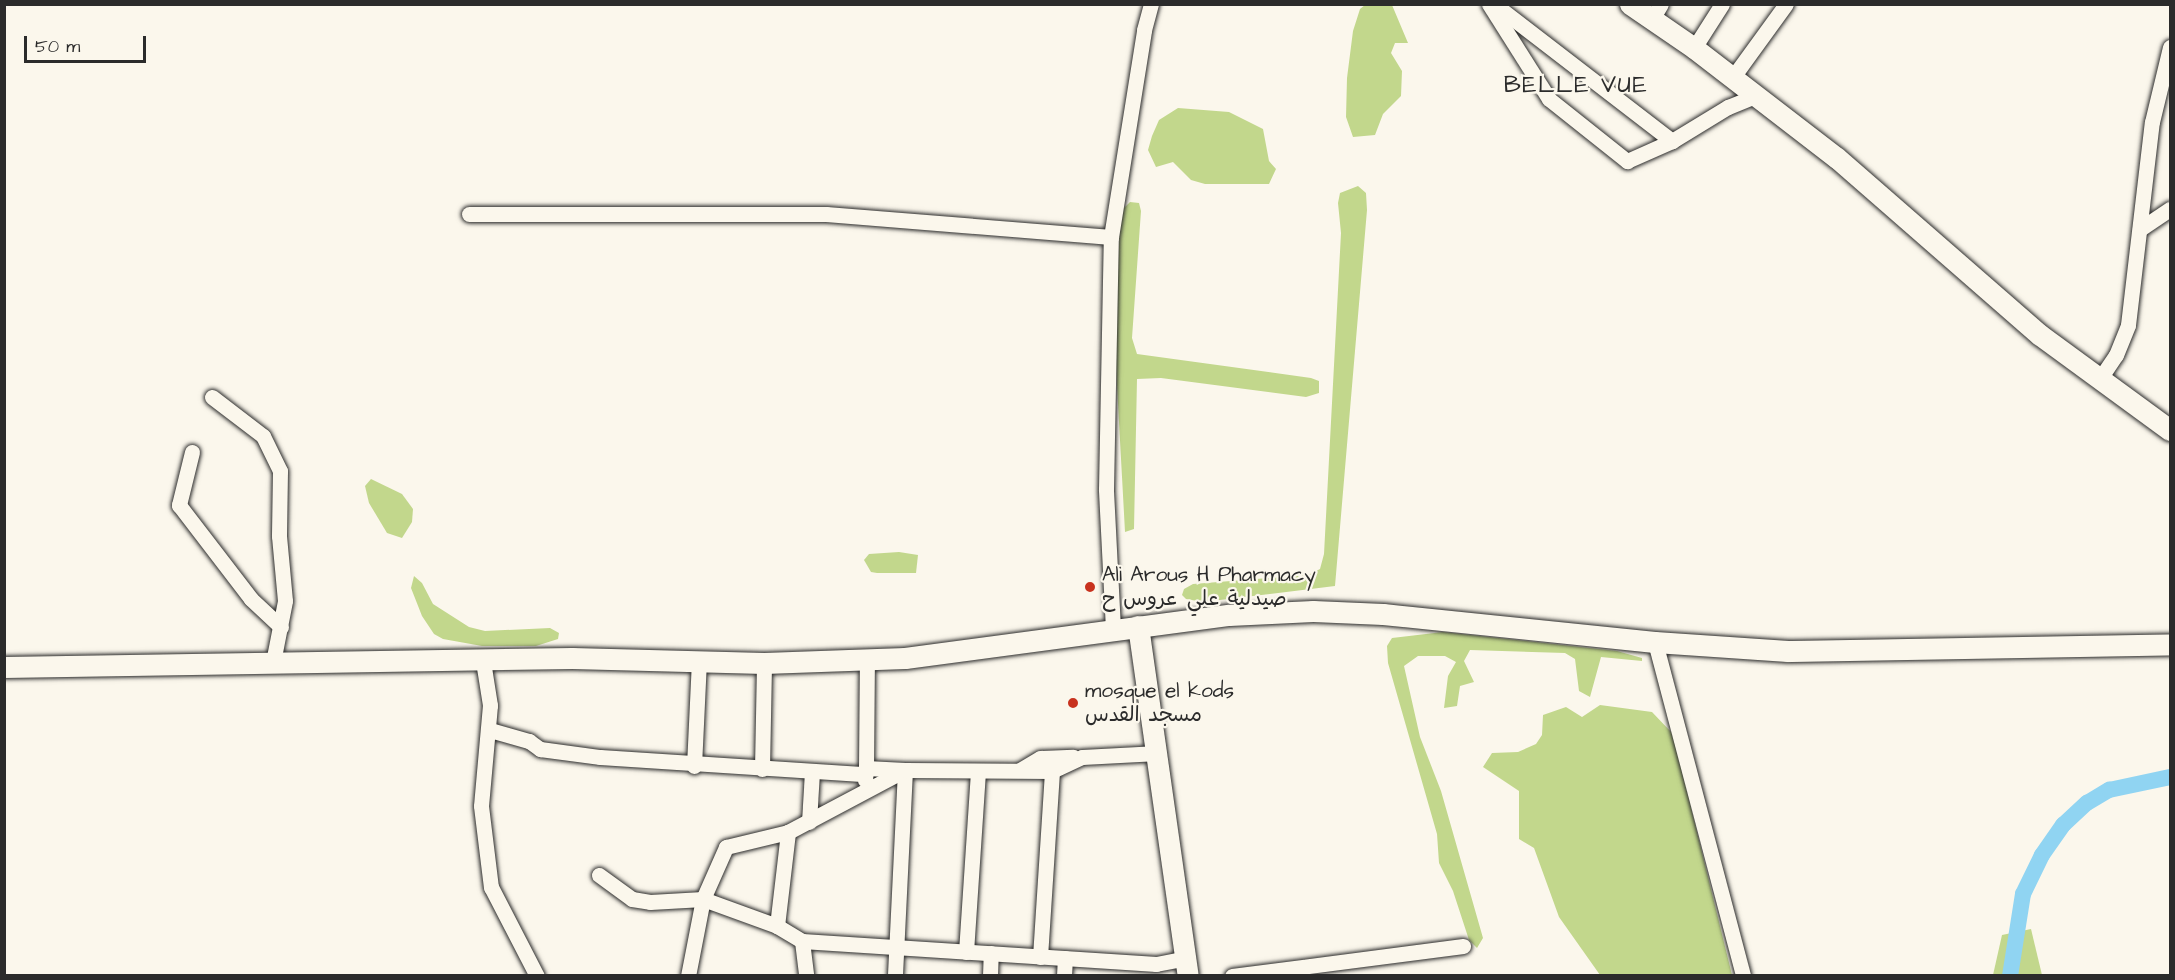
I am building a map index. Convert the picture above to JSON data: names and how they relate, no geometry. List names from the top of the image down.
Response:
{
  "districts": ["BELLE VUE"],
  "places": ["Ali Arous H Pharmacy صيدلية علي عروس ح", "mosque el kods مسجد القدس"],
  "scale_bar": "50 m"
}
